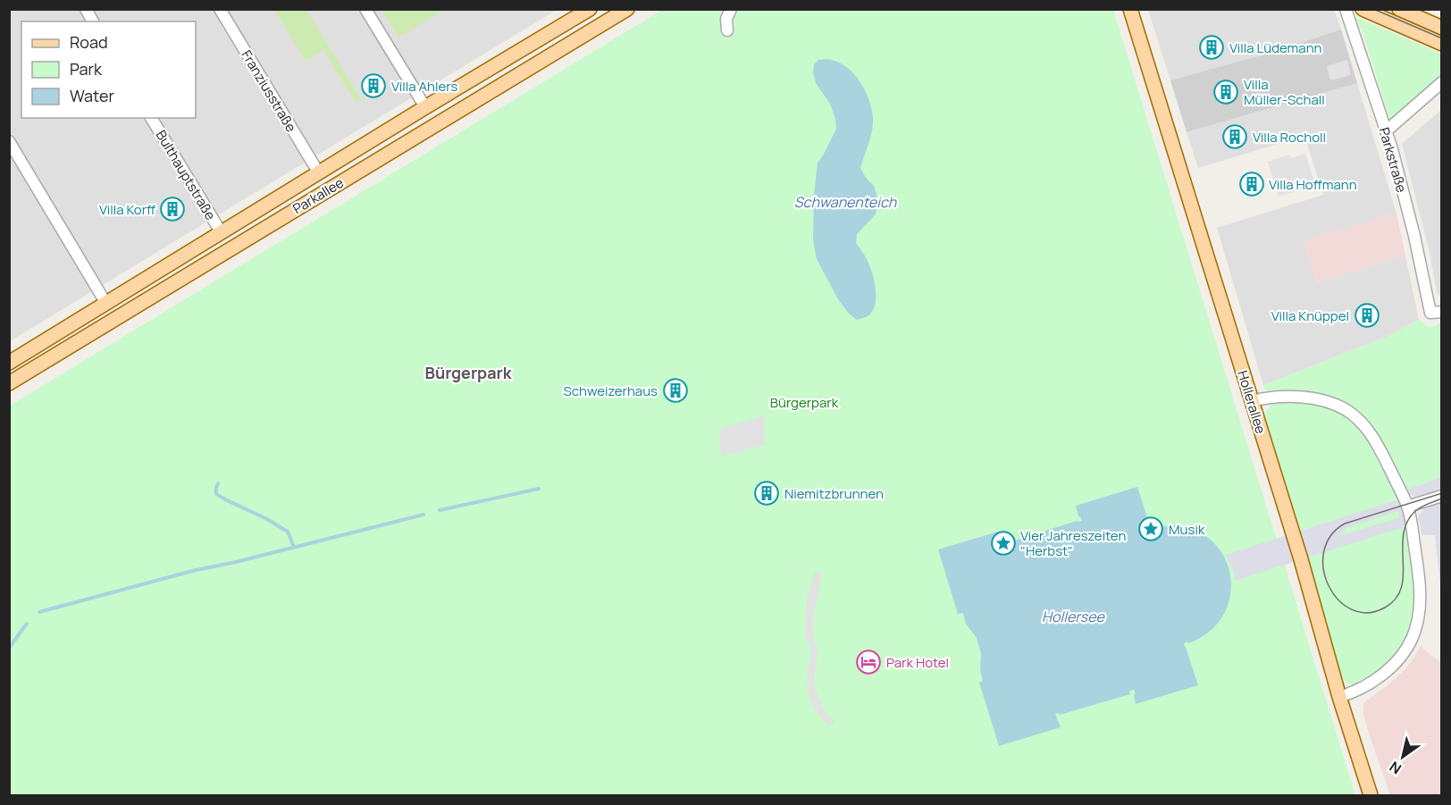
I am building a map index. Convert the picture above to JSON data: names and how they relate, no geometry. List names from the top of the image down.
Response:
{
  "streets": {
    "main road": ["Parkallee", "Hollerallee"],
    "street": ["Franziusstraße", "Parkstraße", "Bulthauptstraße"]
  },
  "crossings": [
    ["Franziusstraße", "Parkallee"],
    ["Bulthauptstraße", "Parkallee"]
  ],
  "districts": ["Bürgerpark"],
  "water": ["Schwanenteich", "Hollersee"],
  "parks": ["Bürgerpark"],
  "places": {
    "building": [
      "Villa Lüdemann",
      "Villa Ahlers",
      "Villa Müller-Schall",
      "Villa Rocholl",
      "Villa Hoffmann",
      "Villa Korff",
      "Villa Knüppel",
      "Schweizerhaus",
      "Niemitzbrunnen"
    ],
    "place": ["Musik", "Vier Jahreszeiten \"Herbst\""],
    "hotel": ["Park Hotel"]
  },
  "legend": ["Road", "Park", "Water"],
  "north": "bottom left"
}
